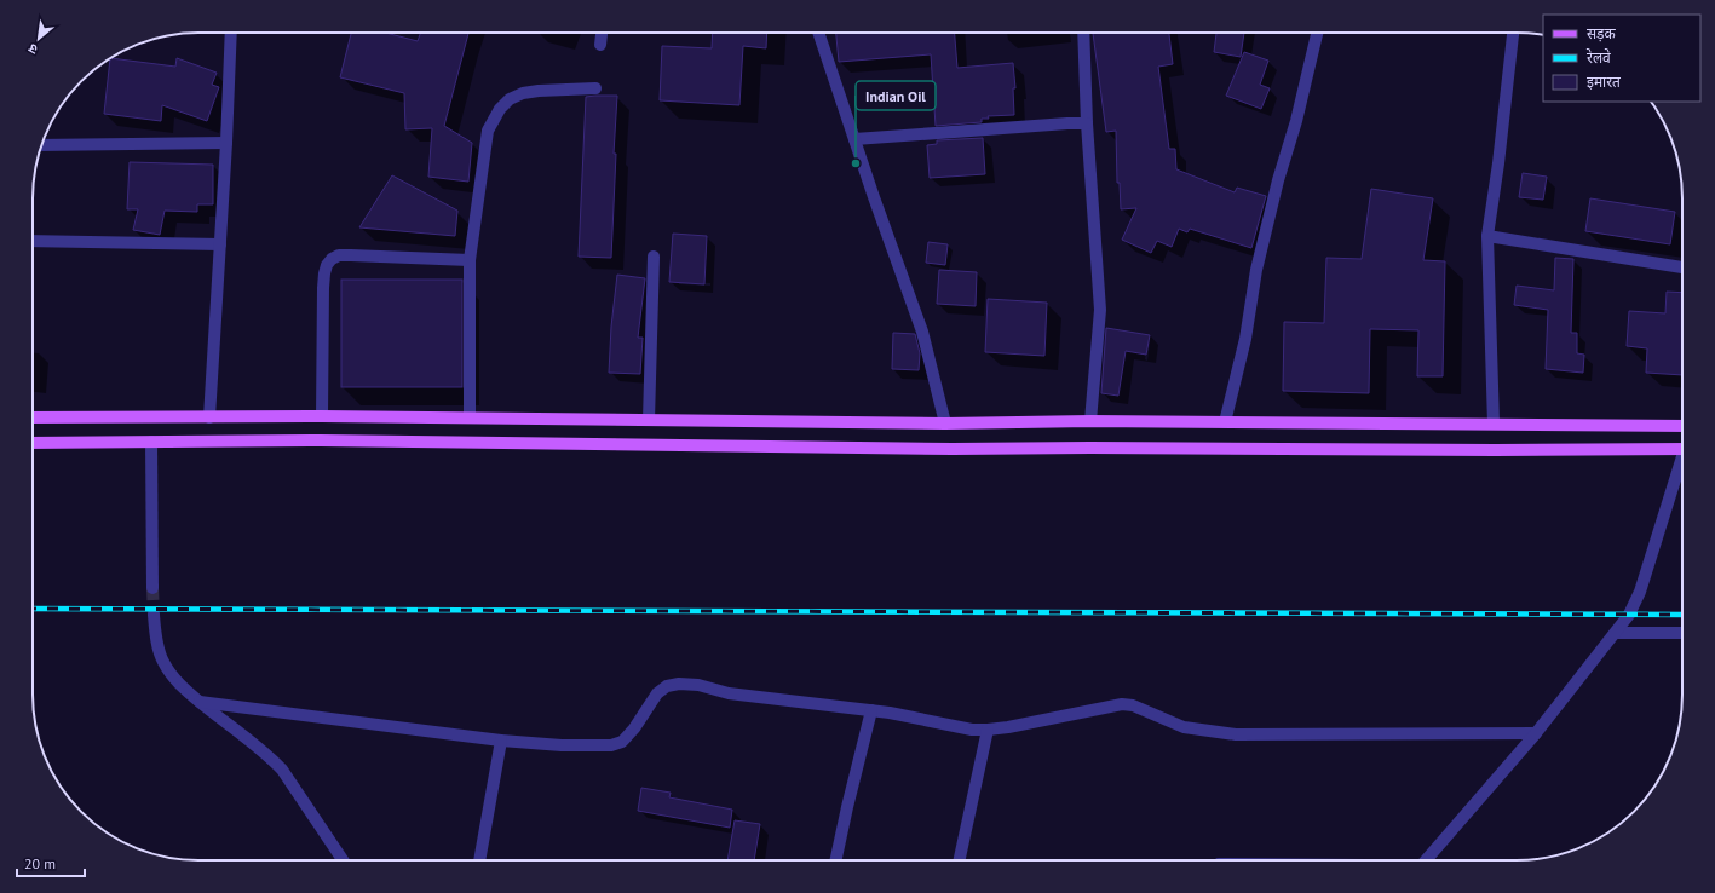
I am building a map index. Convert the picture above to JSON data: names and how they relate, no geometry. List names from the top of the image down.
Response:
{
  "places": ["Indian Oil"],
  "legend": ["सड़क", "रेलवे", "इमारत"],
  "scale_bar": "20 m",
  "north": "bottom left"
}
